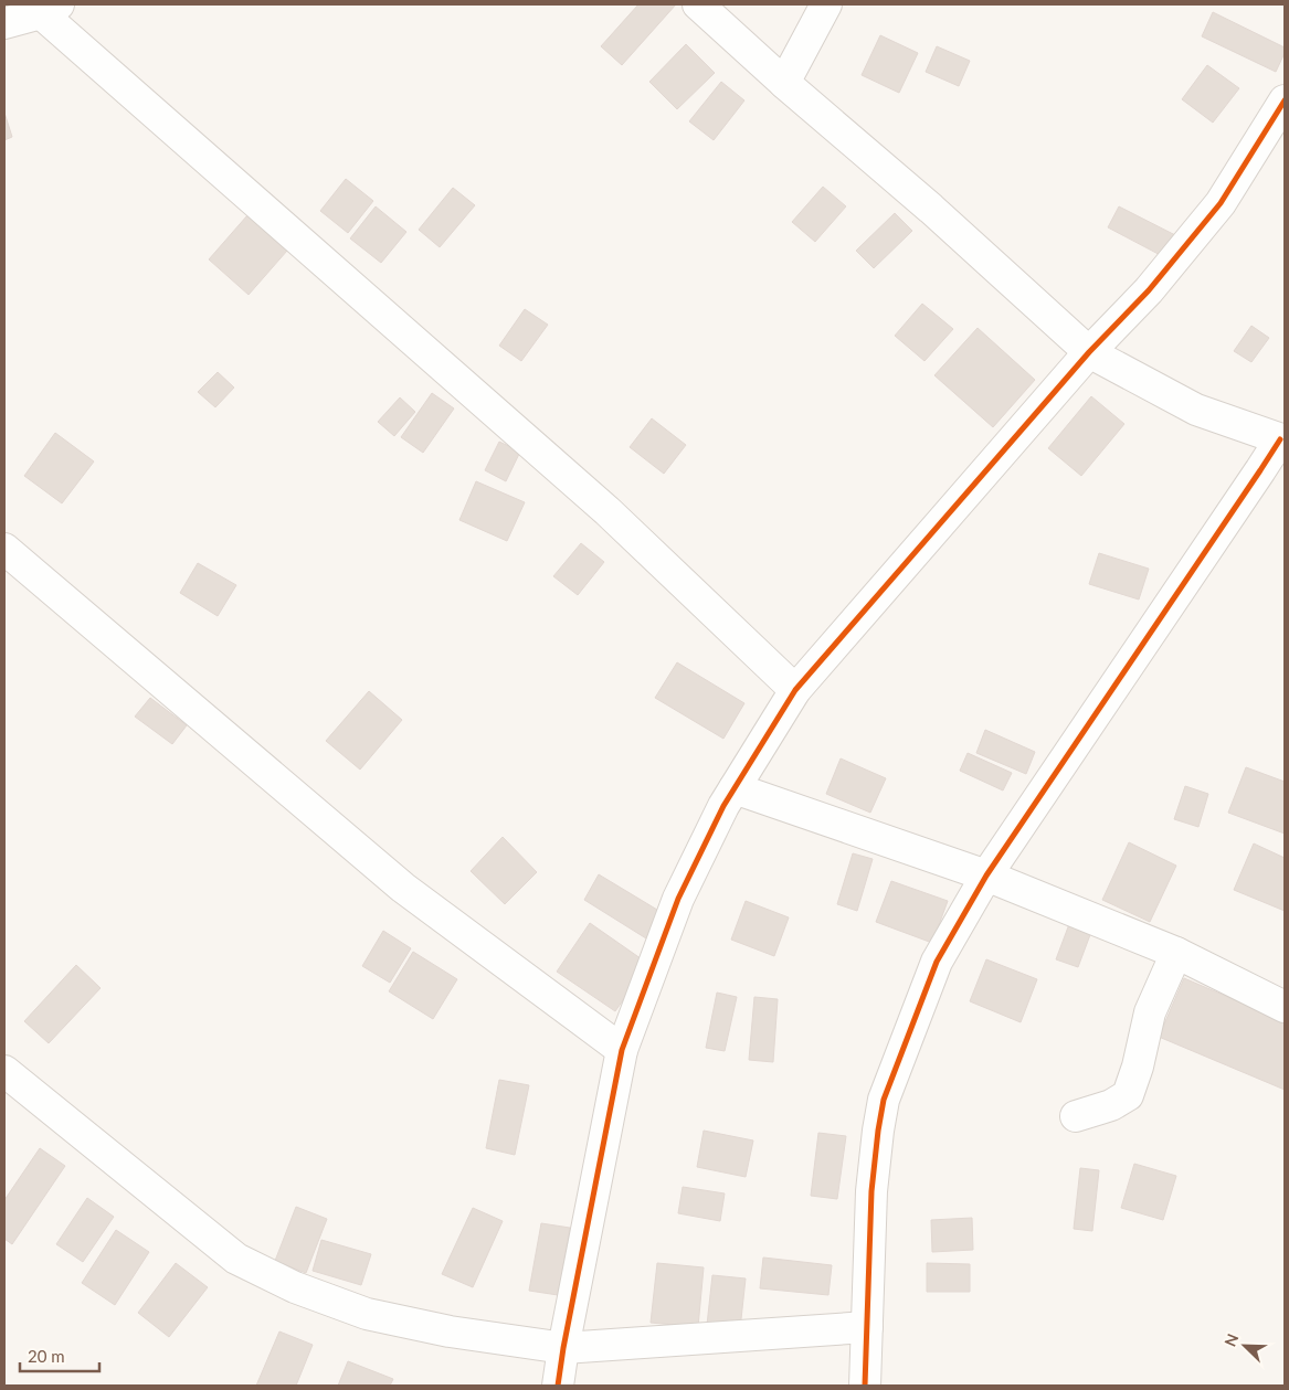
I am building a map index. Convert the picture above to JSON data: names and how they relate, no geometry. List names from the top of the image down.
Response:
{
  "scale_bar": "20 m",
  "north": "top left"
}
